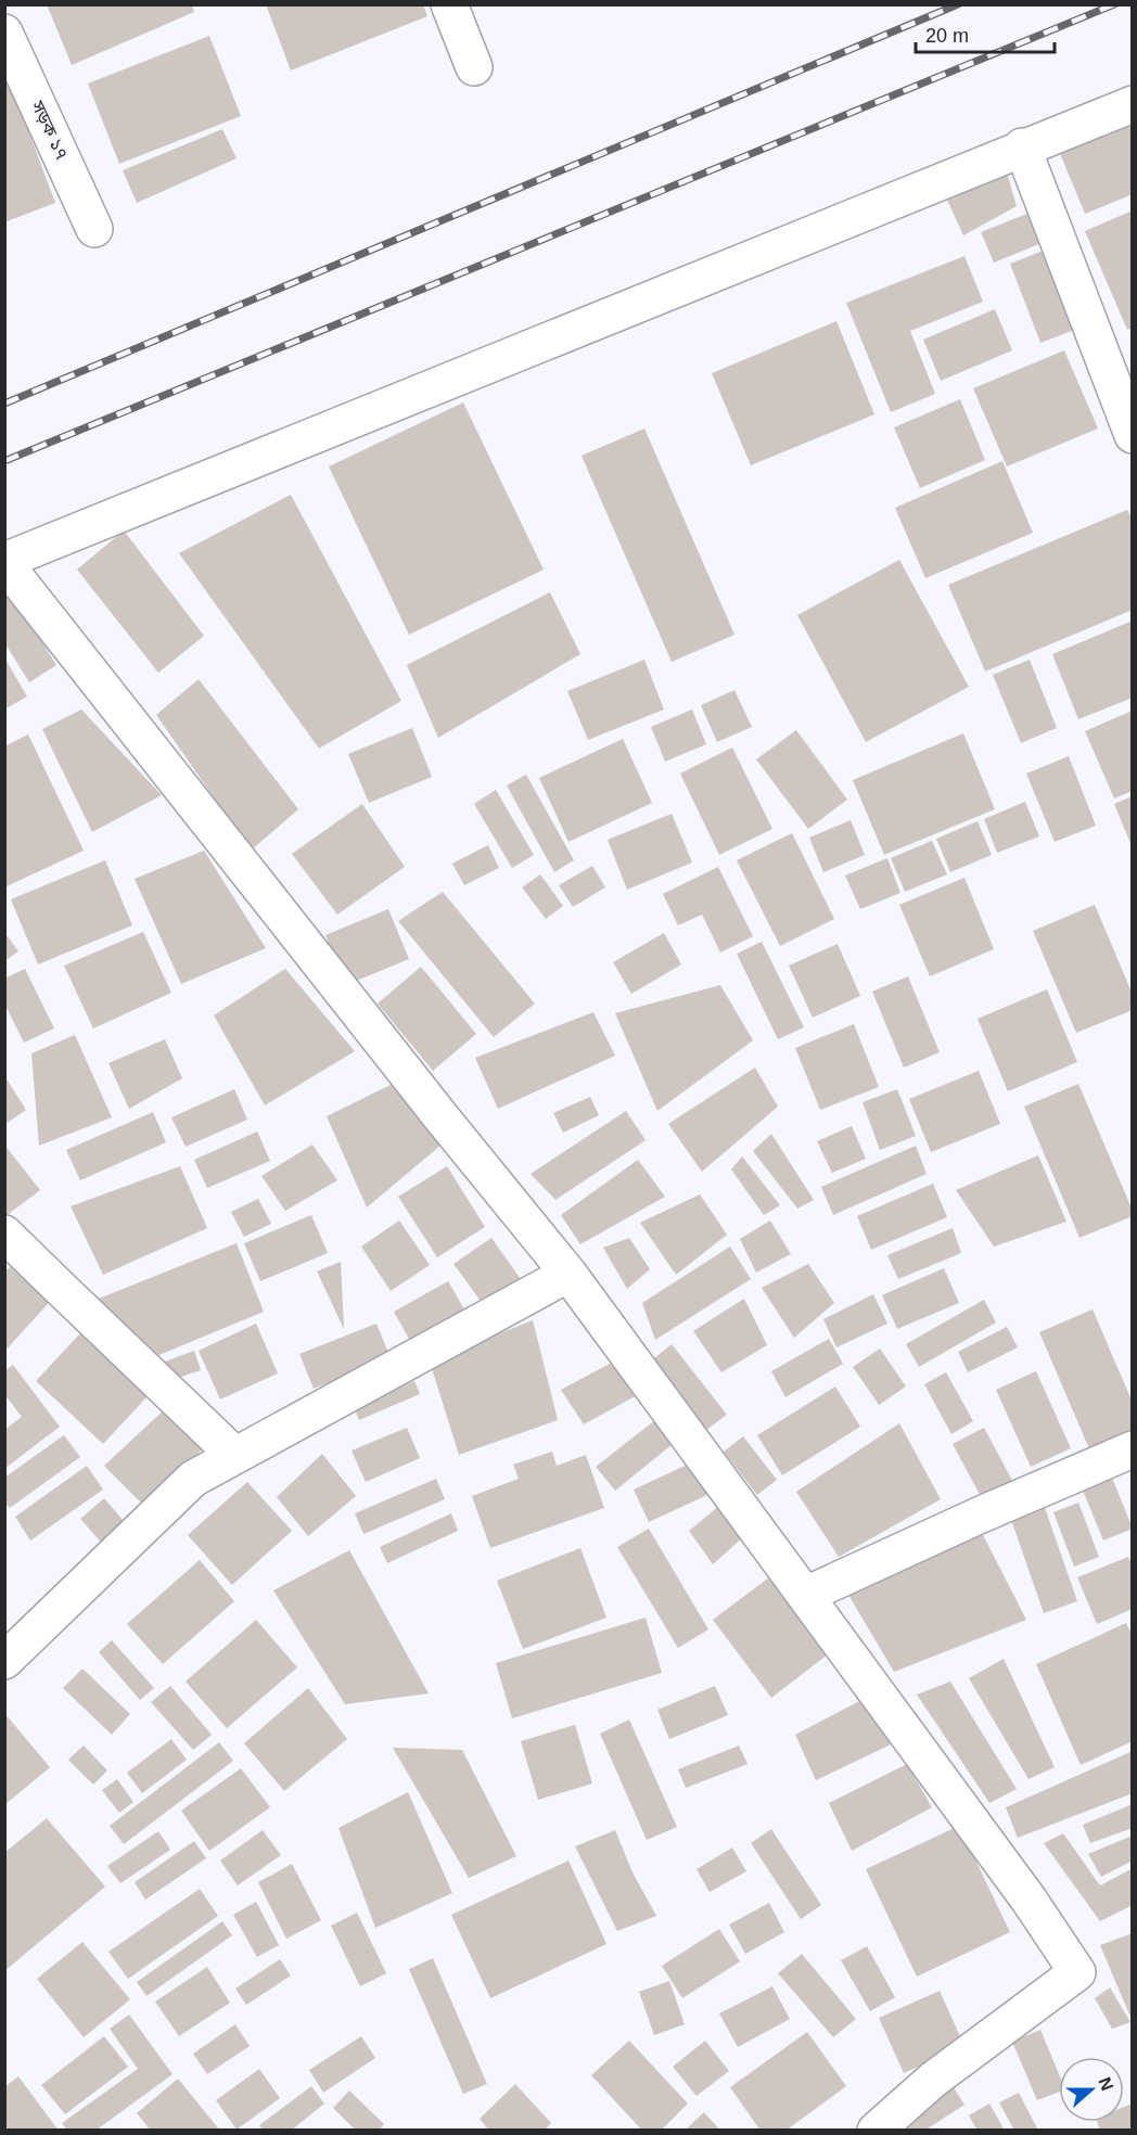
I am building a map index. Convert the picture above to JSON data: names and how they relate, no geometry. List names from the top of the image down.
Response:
{
  "streets": {
    "street": ["সড়ক ১৭"]
  },
  "scale_bar": "20 m",
  "north": "right"
}
